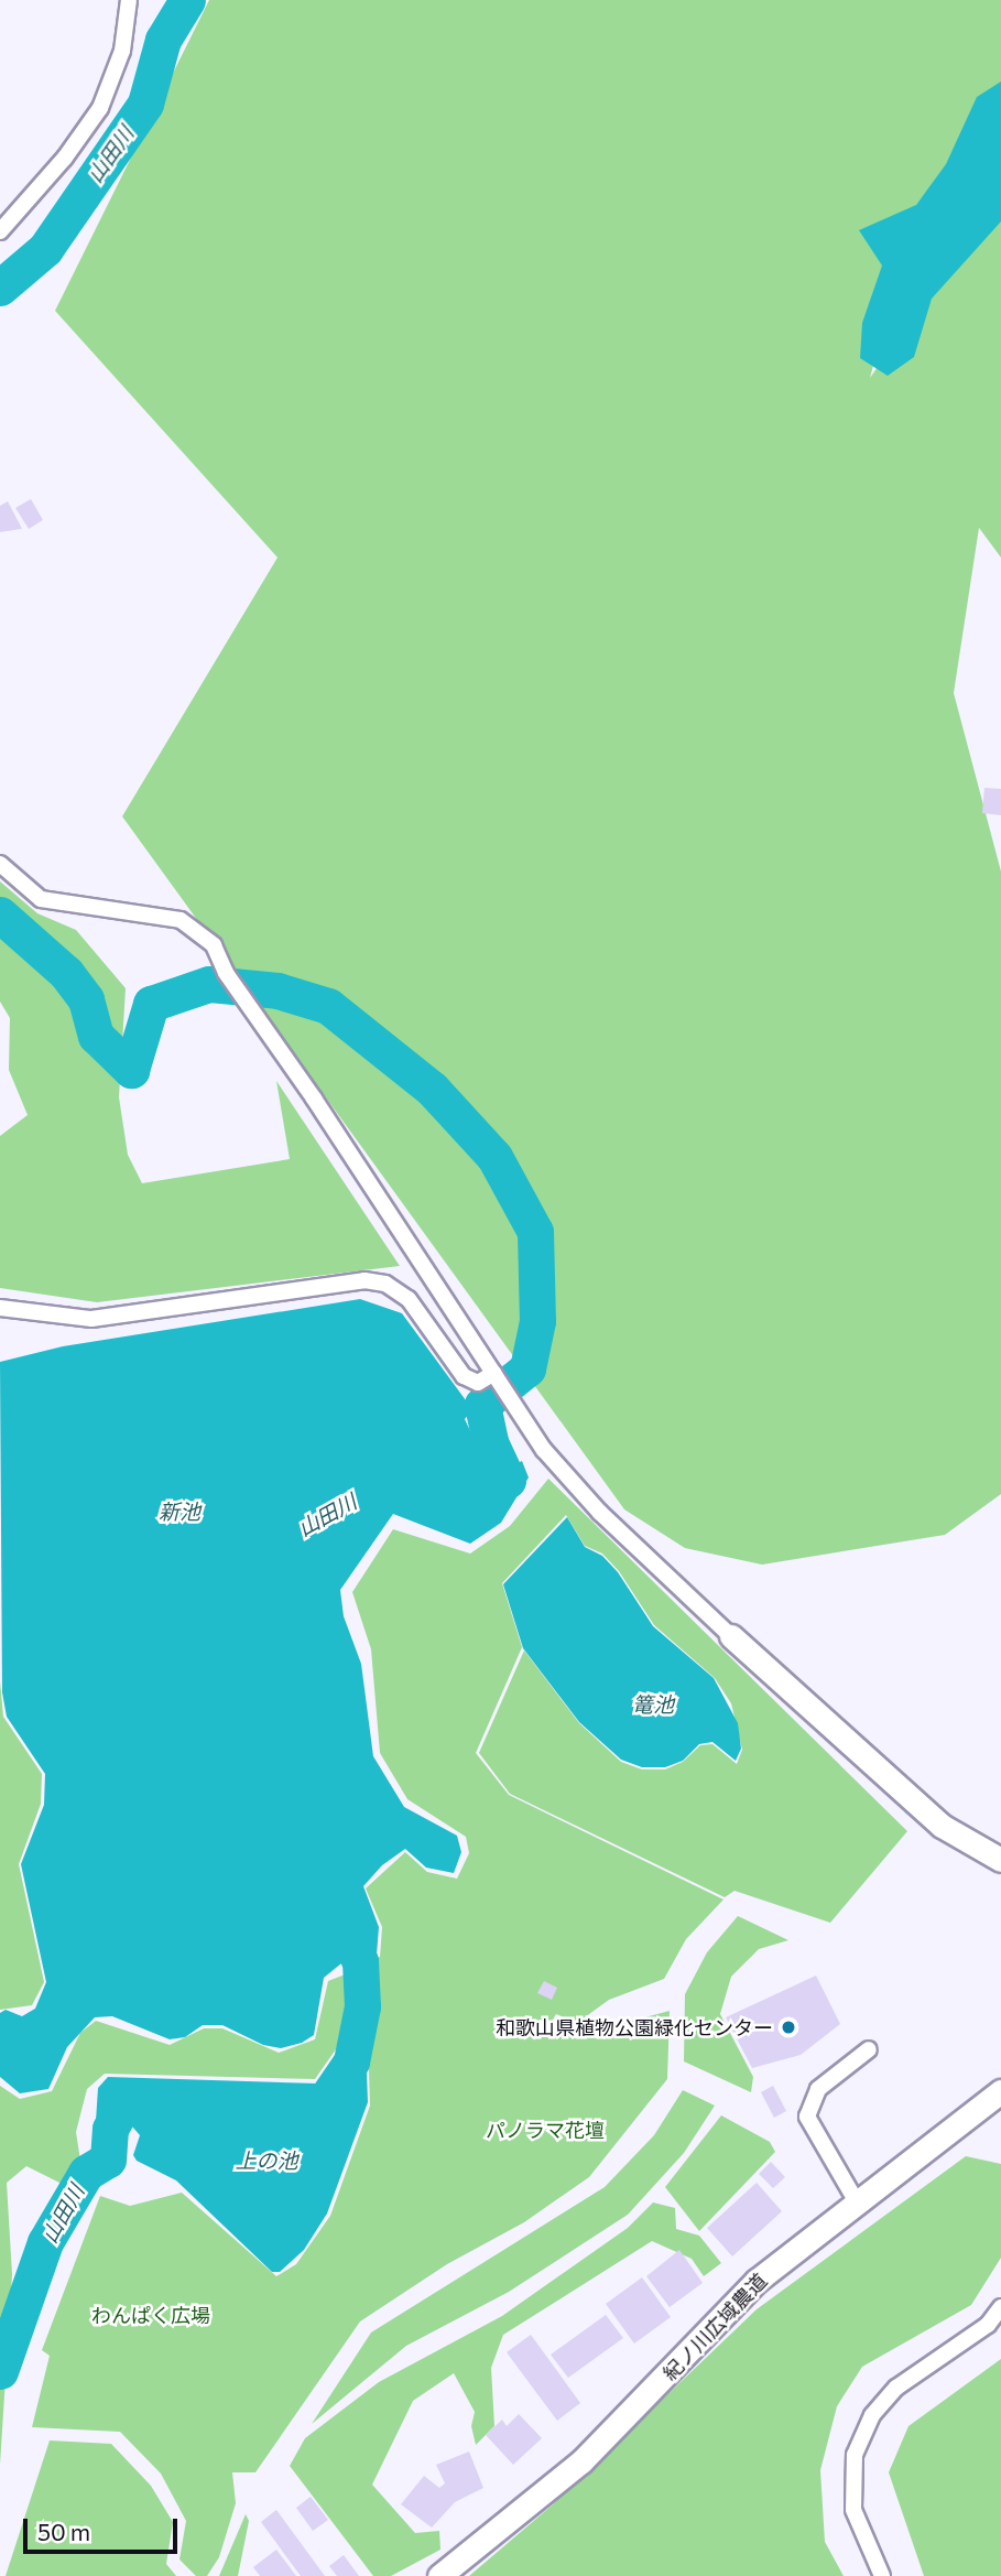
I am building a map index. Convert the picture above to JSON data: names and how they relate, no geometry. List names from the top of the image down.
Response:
{
  "streets": {
    "street": ["紀ノ川広域農道"]
  },
  "water": [
    "山田川",
    "新池",
    "篭池",
    "上の池"
  ],
  "parks": ["パノラマ花壇", "わんぱく広場"],
  "places": ["和歌山県植物公園緑化センター"],
  "scale_bar": "50 m"
}
